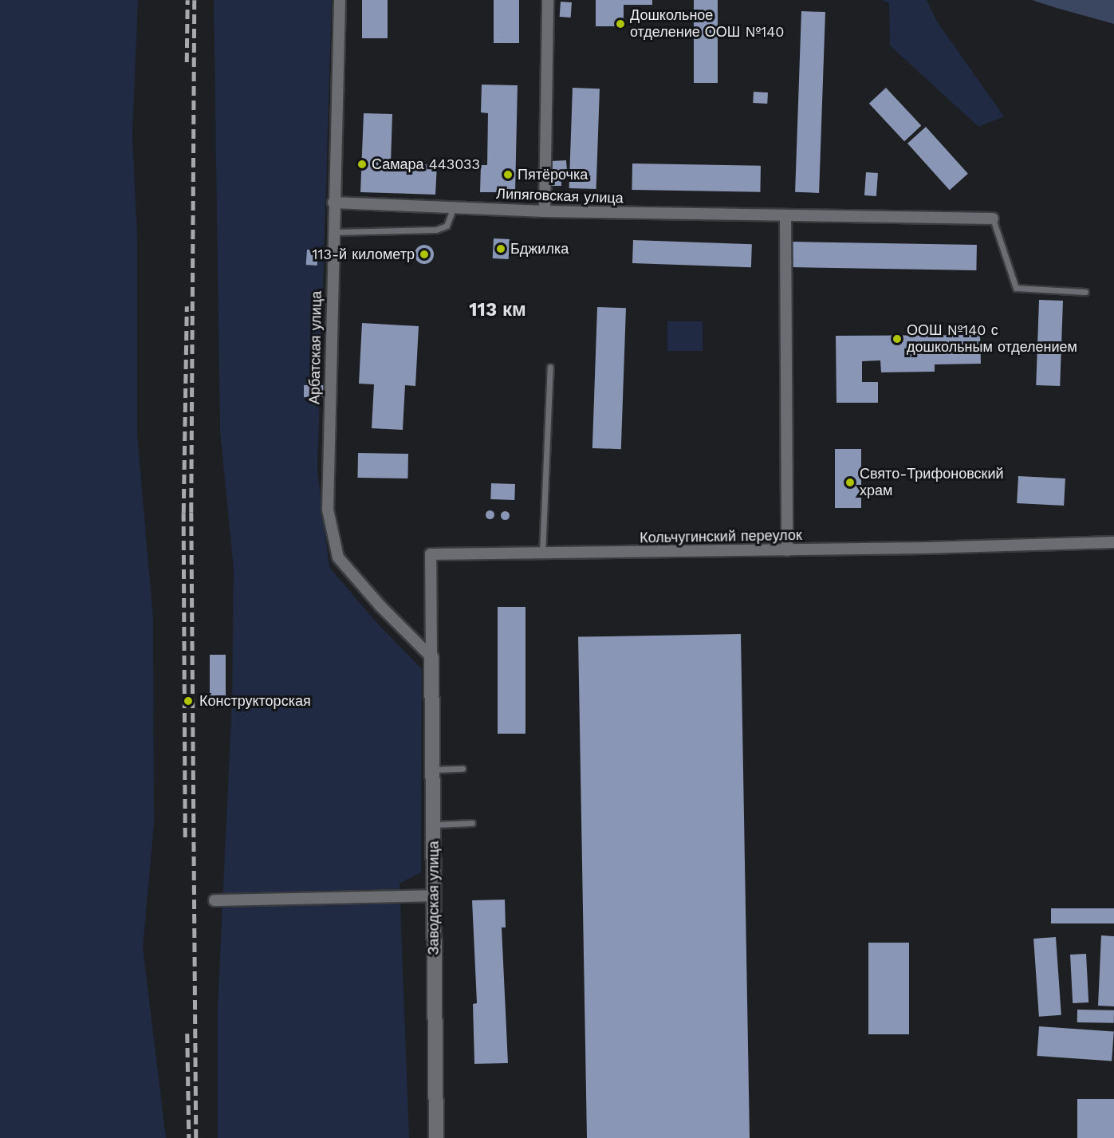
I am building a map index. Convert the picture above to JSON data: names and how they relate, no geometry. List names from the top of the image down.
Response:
{
  "streets": {
    "street": [
      "Липяговская улица",
      "Арбатская улица",
      "Кольчугинский переулок",
      "Заводская улица"
    ]
  },
  "crossings": [
    ["Липяговская улица", "Арбатская улица"],
    ["Арбатская улица", "Кольчугинский переулок"],
    ["Арбатская улица", "Заводская улица"],
    ["Кольчугинский переулок", "Заводская улица"]
  ],
  "districts": ["113 км"],
  "places": [
    "Дошкольное отделение ООШ №140",
    "Самара 443033",
    "Пятёрочка",
    "Бджилка",
    "113-й километр",
    "ООШ №140 с дошкольным отделением",
    "Свято-Трифоновский храм",
    "Конструкторская"
  ]
}
